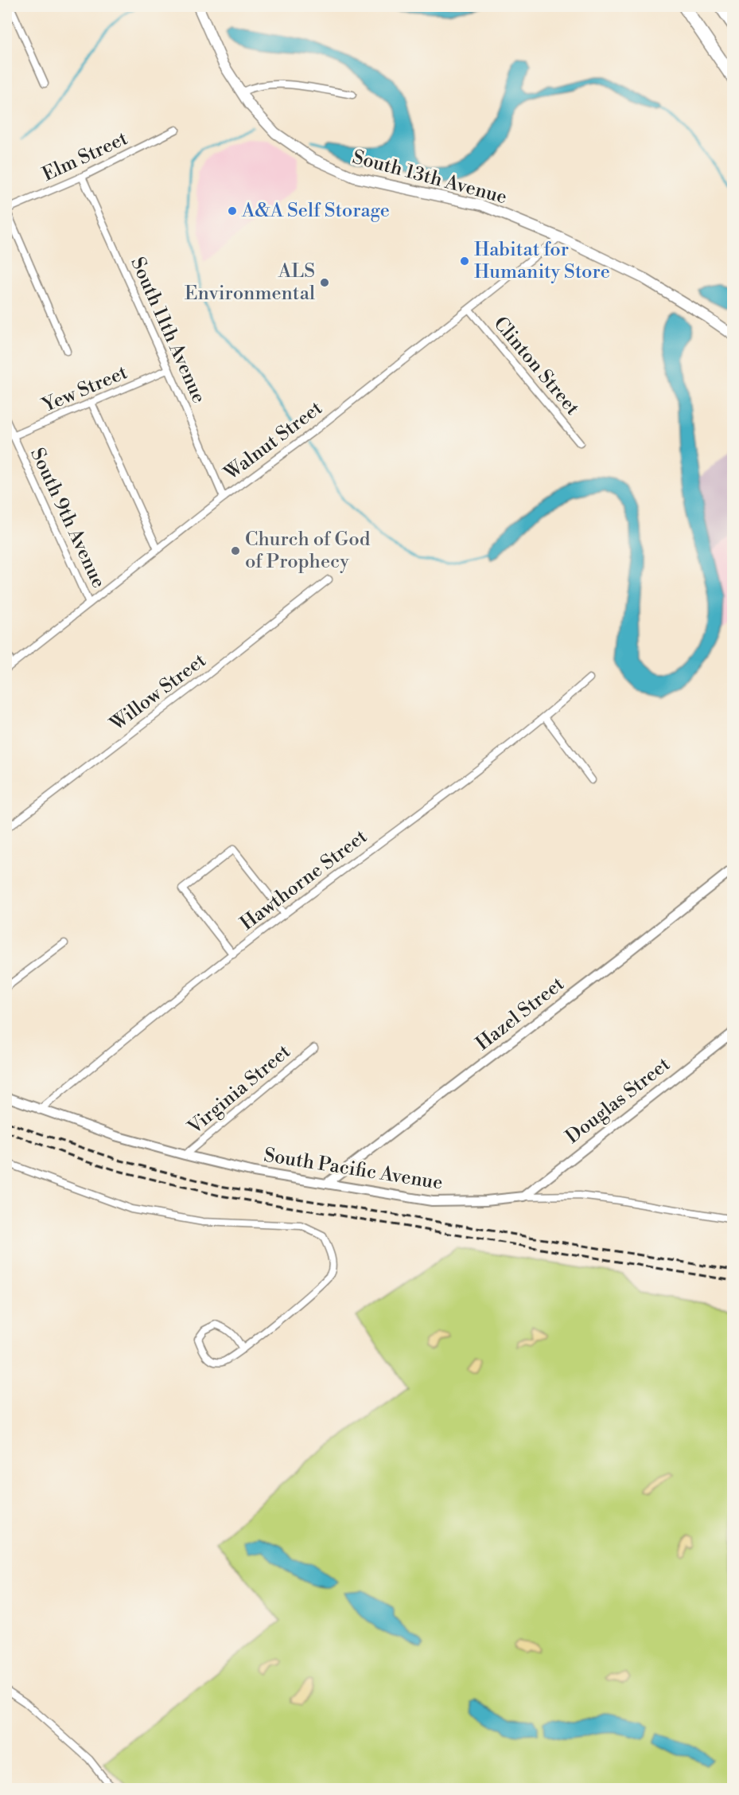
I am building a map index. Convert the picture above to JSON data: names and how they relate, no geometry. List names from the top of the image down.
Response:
{
  "streets": {
    "main road": ["South 13th Avenue"],
    "street": [
      "Elm Street",
      "South 11th Avenue",
      "Clinton Street",
      "Yew Street",
      "Walnut Street",
      "South 9th Avenue",
      "Willow Street",
      "Hawthorne Street",
      "Hazel Street",
      "Virginia Street",
      "Douglas Street",
      "South Pacific Avenue"
    ]
  },
  "crossings": [
    ["Elm Street", "South 11th Avenue"],
    ["South 13th Avenue", "Walnut Street"],
    ["South 11th Avenue", "Yew Street"],
    ["South 11th Avenue", "Walnut Street"],
    ["Clinton Street", "Walnut Street"],
    ["Yew Street", "South 9th Avenue"],
    ["Walnut Street", "South 9th Avenue"],
    ["Hawthorne Street", "South Pacific Avenue"],
    ["Hazel Street", "South Pacific Avenue"],
    ["Virginia Street", "South Pacific Avenue"],
    ["Douglas Street", "South Pacific Avenue"]
  ],
  "places": [
    "A&A Self Storage",
    "Habitat for Humanity Store",
    "ALS Environmental",
    "Church of God of Prophecy"
  ]
}
